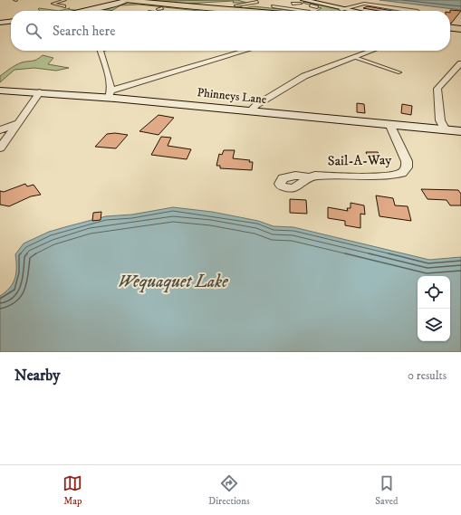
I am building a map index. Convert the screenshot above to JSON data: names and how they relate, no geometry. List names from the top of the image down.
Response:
{
  "streets": {
    "main road": ["Phinneys Lane"],
    "street": ["Sail-A-Way"]
  },
  "crossings": [
    ["Phinneys Lane", "Sail-A-Way"]
  ],
  "water": ["Wequaquet Lake"],
  "page": {
    "search": "Search here",
    "heading": ["Nearby", "0 results"],
    "nav": ["Map", "Directions", "Saved"]
  }
}
